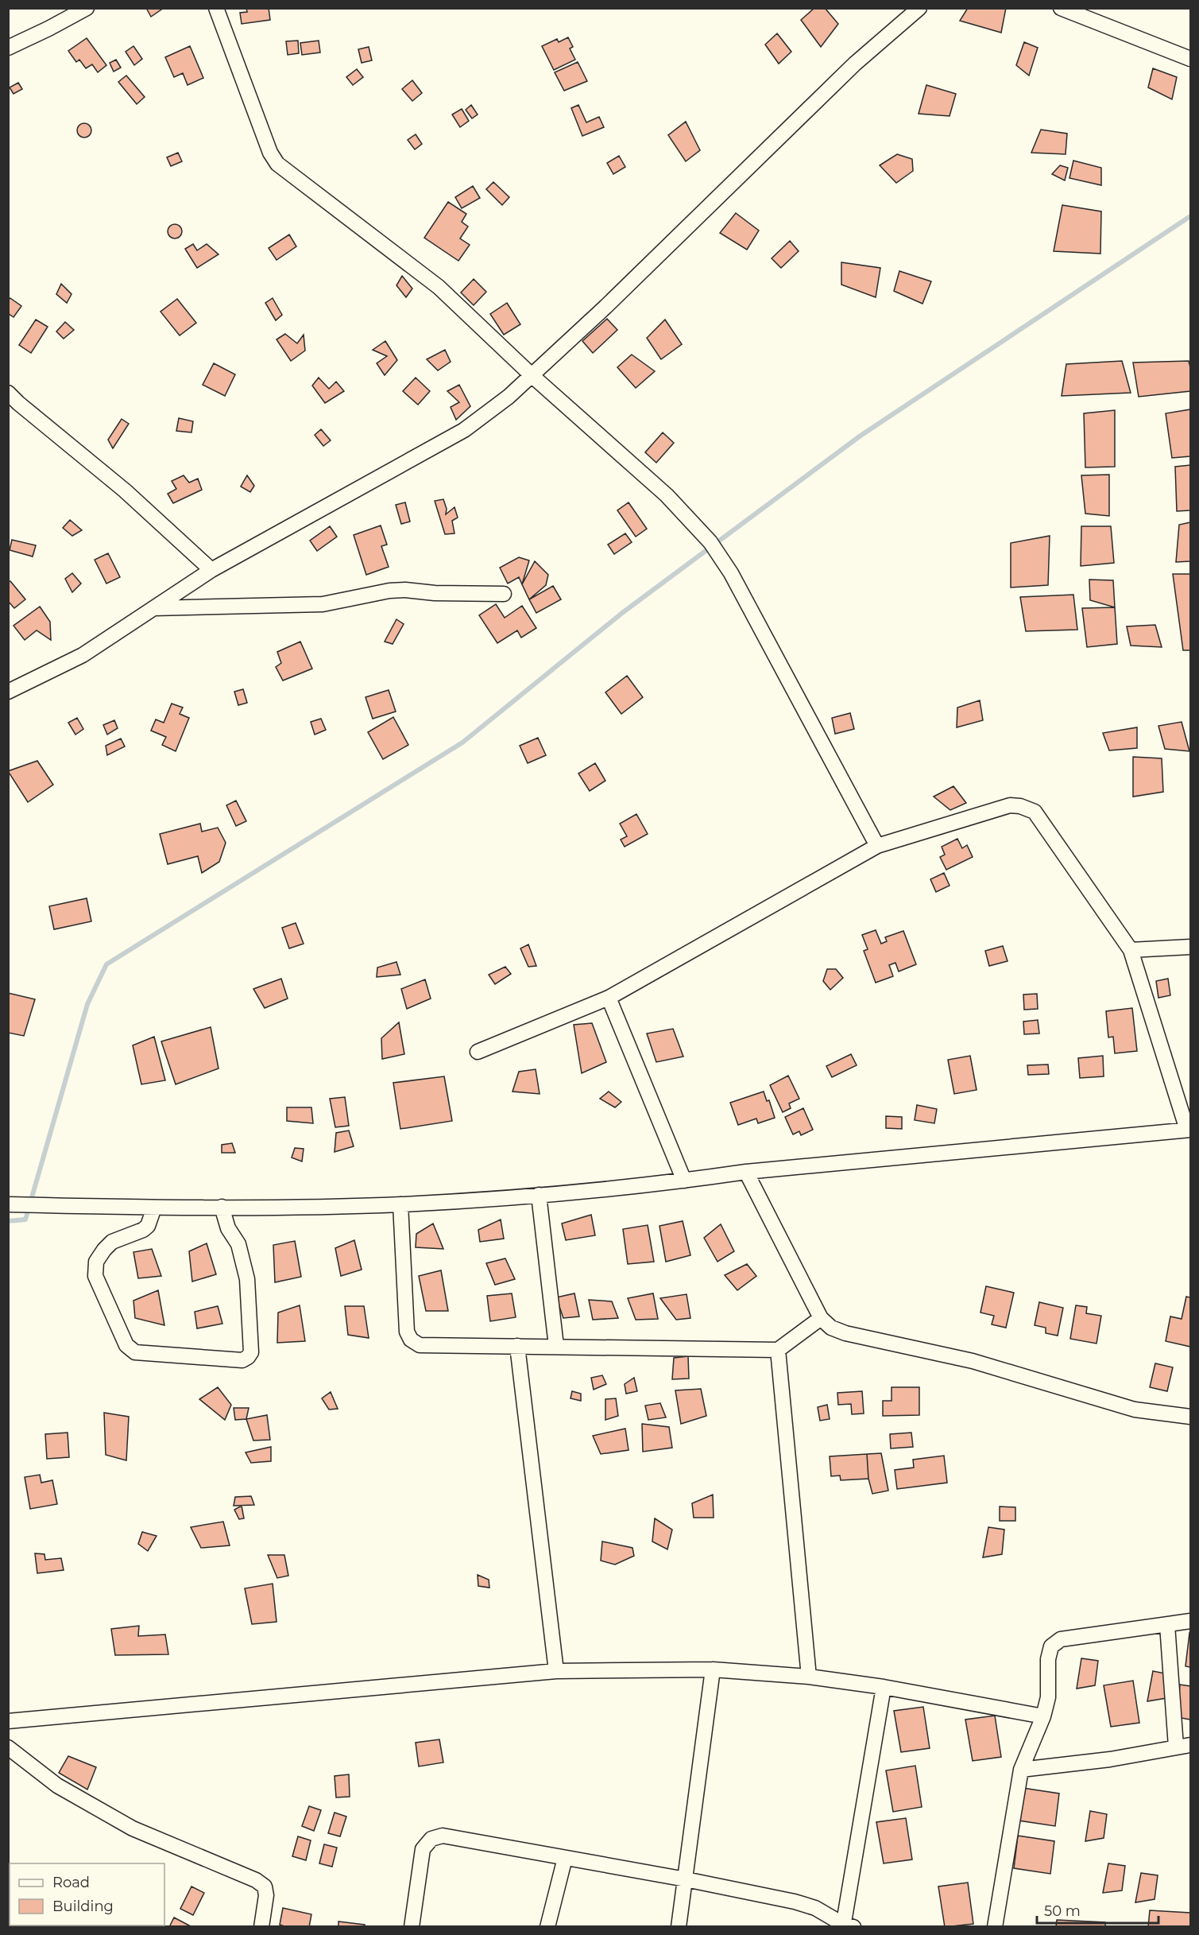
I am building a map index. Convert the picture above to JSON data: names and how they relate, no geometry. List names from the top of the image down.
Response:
{
  "legend": ["Road", "Building"],
  "scale_bar": "50 m"
}
